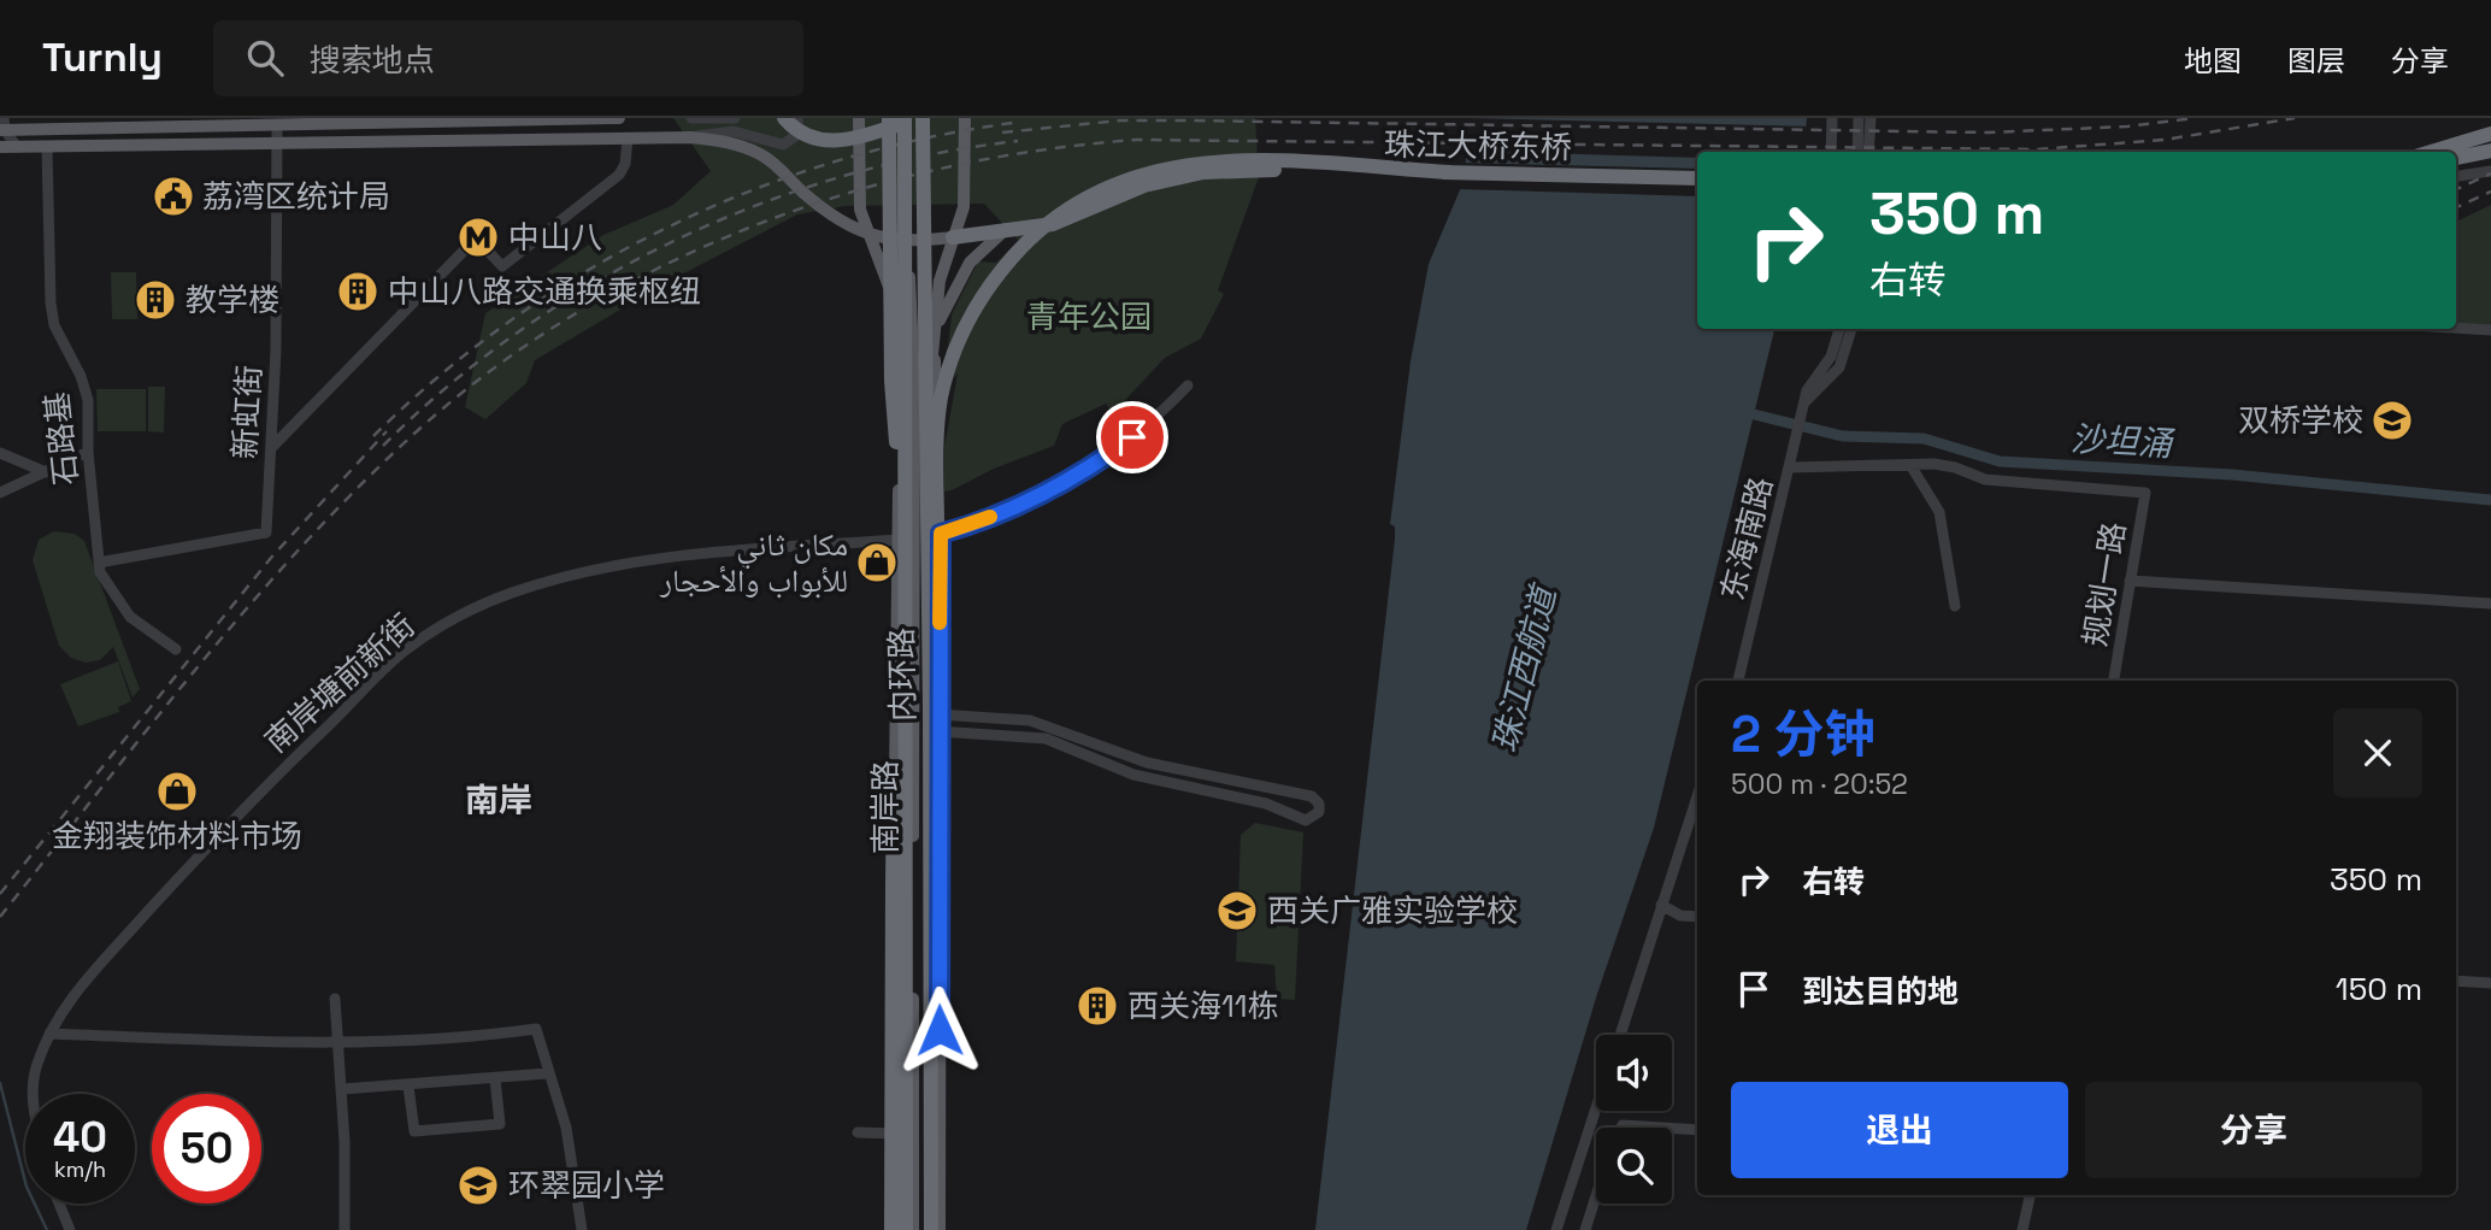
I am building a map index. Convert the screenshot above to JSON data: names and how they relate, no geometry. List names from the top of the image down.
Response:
{
  "streets": {
    "highway": ["珠江大桥东桥", "内环路"],
    "main road": ["南岸路"],
    "street": [
      "新虹街",
      "石路基",
      "东海南路",
      "规划一路",
      "南岸塘前新街"
    ]
  },
  "crossings": [
    ["珠江大桥东桥", "南岸路"],
    ["新虹街", "石路基"],
    ["内环路", "南岸路"]
  ],
  "districts": ["南岸"],
  "water": ["沙坦涌", "珠江西航道"],
  "parks": ["青年公园"],
  "places": {
    "public building": ["荔湾区统计局"],
    "metro station": ["中山八"],
    "building": ["中山八路交通换乘枢纽", "教学楼", "西关海11栋"],
    "school or university": ["双桥学校", "西关广雅实验学校", "环翠园小学"],
    "shop": ["مكان ثاني للأبواب والأحجار", "金翔装饰材料市场"]
  },
  "page": {
    "header": "Turnly",
    "search": "搜索地点",
    "nav": ["地图", "图层", "分享"],
    "turn": ["350 m", "右转"],
    "heading": ["2 分钟", "500 m · 20:52"],
    "list": [
      {
        "name": "右转",
        "value": "350 m"
      },
      {
        "name": "到达目的地",
        "value": "150 m"
      }
    ],
    "buttons": ["退出", "分享"],
    "speed": "40 km/h",
    "limit": "50"
  }
}
